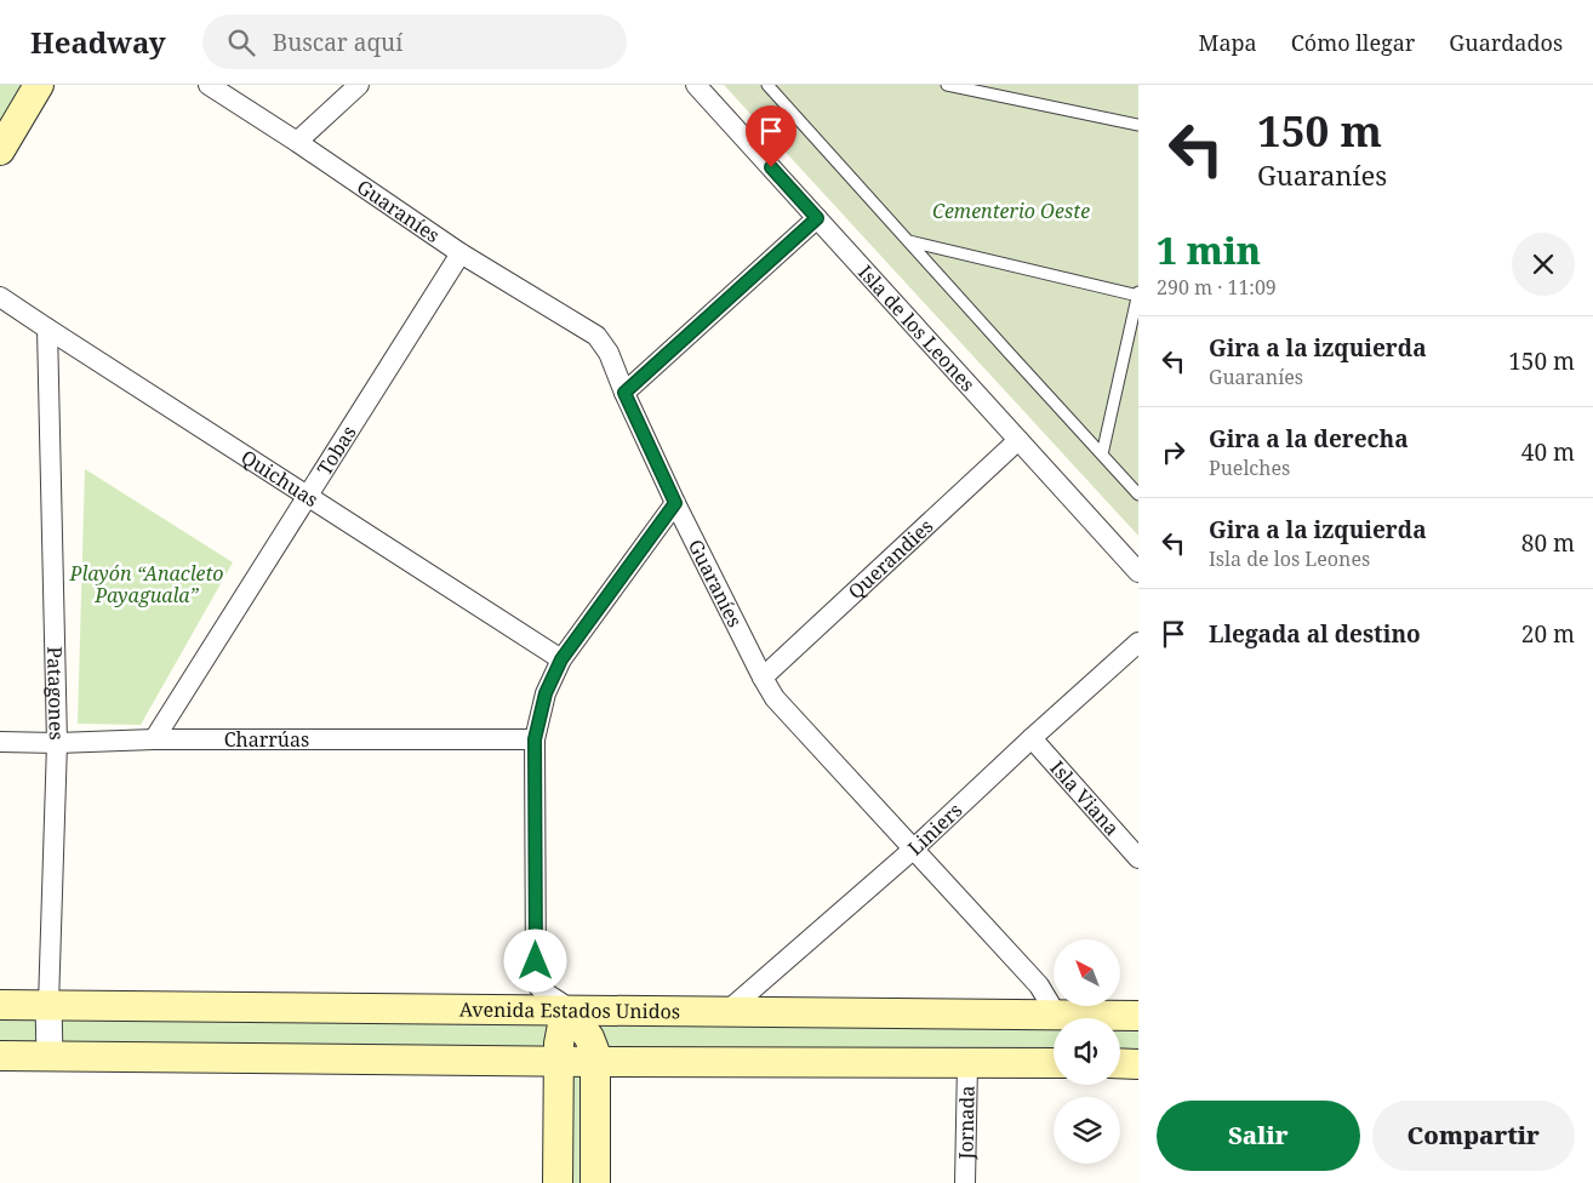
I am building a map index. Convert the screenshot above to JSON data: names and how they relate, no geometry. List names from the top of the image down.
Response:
{
  "streets": {
    "main road": ["Avenida Estados Unidos"],
    "street": [
      "Guaraníes",
      "Isla de los Leones",
      "Tobas",
      "Quichuas",
      "Querandies",
      "Patagones",
      "Charrúas",
      "Isla Viana",
      "Liniers",
      "Jornada"
    ]
  },
  "crossings": [
    ["Guaraníes", "Tobas"],
    ["Guaraníes", "Querandies"],
    ["Guaraníes", "Liniers"],
    ["Guaraníes", "Avenida Estados Unidos"],
    ["Isla de los Leones", "Querandies"],
    ["Tobas", "Quichuas"],
    ["Tobas", "Charrúas"],
    ["Quichuas", "Patagones"],
    ["Patagones", "Charrúas"],
    ["Patagones", "Avenida Estados Unidos"],
    ["Isla Viana", "Liniers"],
    ["Liniers", "Avenida Estados Unidos"]
  ],
  "parks": ["Cementerio Oeste", "Playón “Anacleto Payaguala”"],
  "north": "top left",
  "page": {
    "header": "Headway",
    "search": "Buscar aquí",
    "nav": ["Mapa", "Cómo llegar", "Guardados"],
    "turn": ["150 m", "Guaraníes"],
    "heading": ["1 min", "290 m · 11:09"],
    "list": [
      {
        "name": "Gira a la izquierda",
        "note": "Guaraníes",
        "value": "150 m"
      },
      {
        "name": "Gira a la derecha",
        "note": "Puelches",
        "value": "40 m"
      },
      {
        "name": "Gira a la izquierda",
        "note": "Isla de los Leones",
        "value": "80 m"
      },
      {
        "name": "Llegada al destino",
        "value": "20 m"
      }
    ],
    "buttons": ["Salir", "Compartir"]
  }
}
